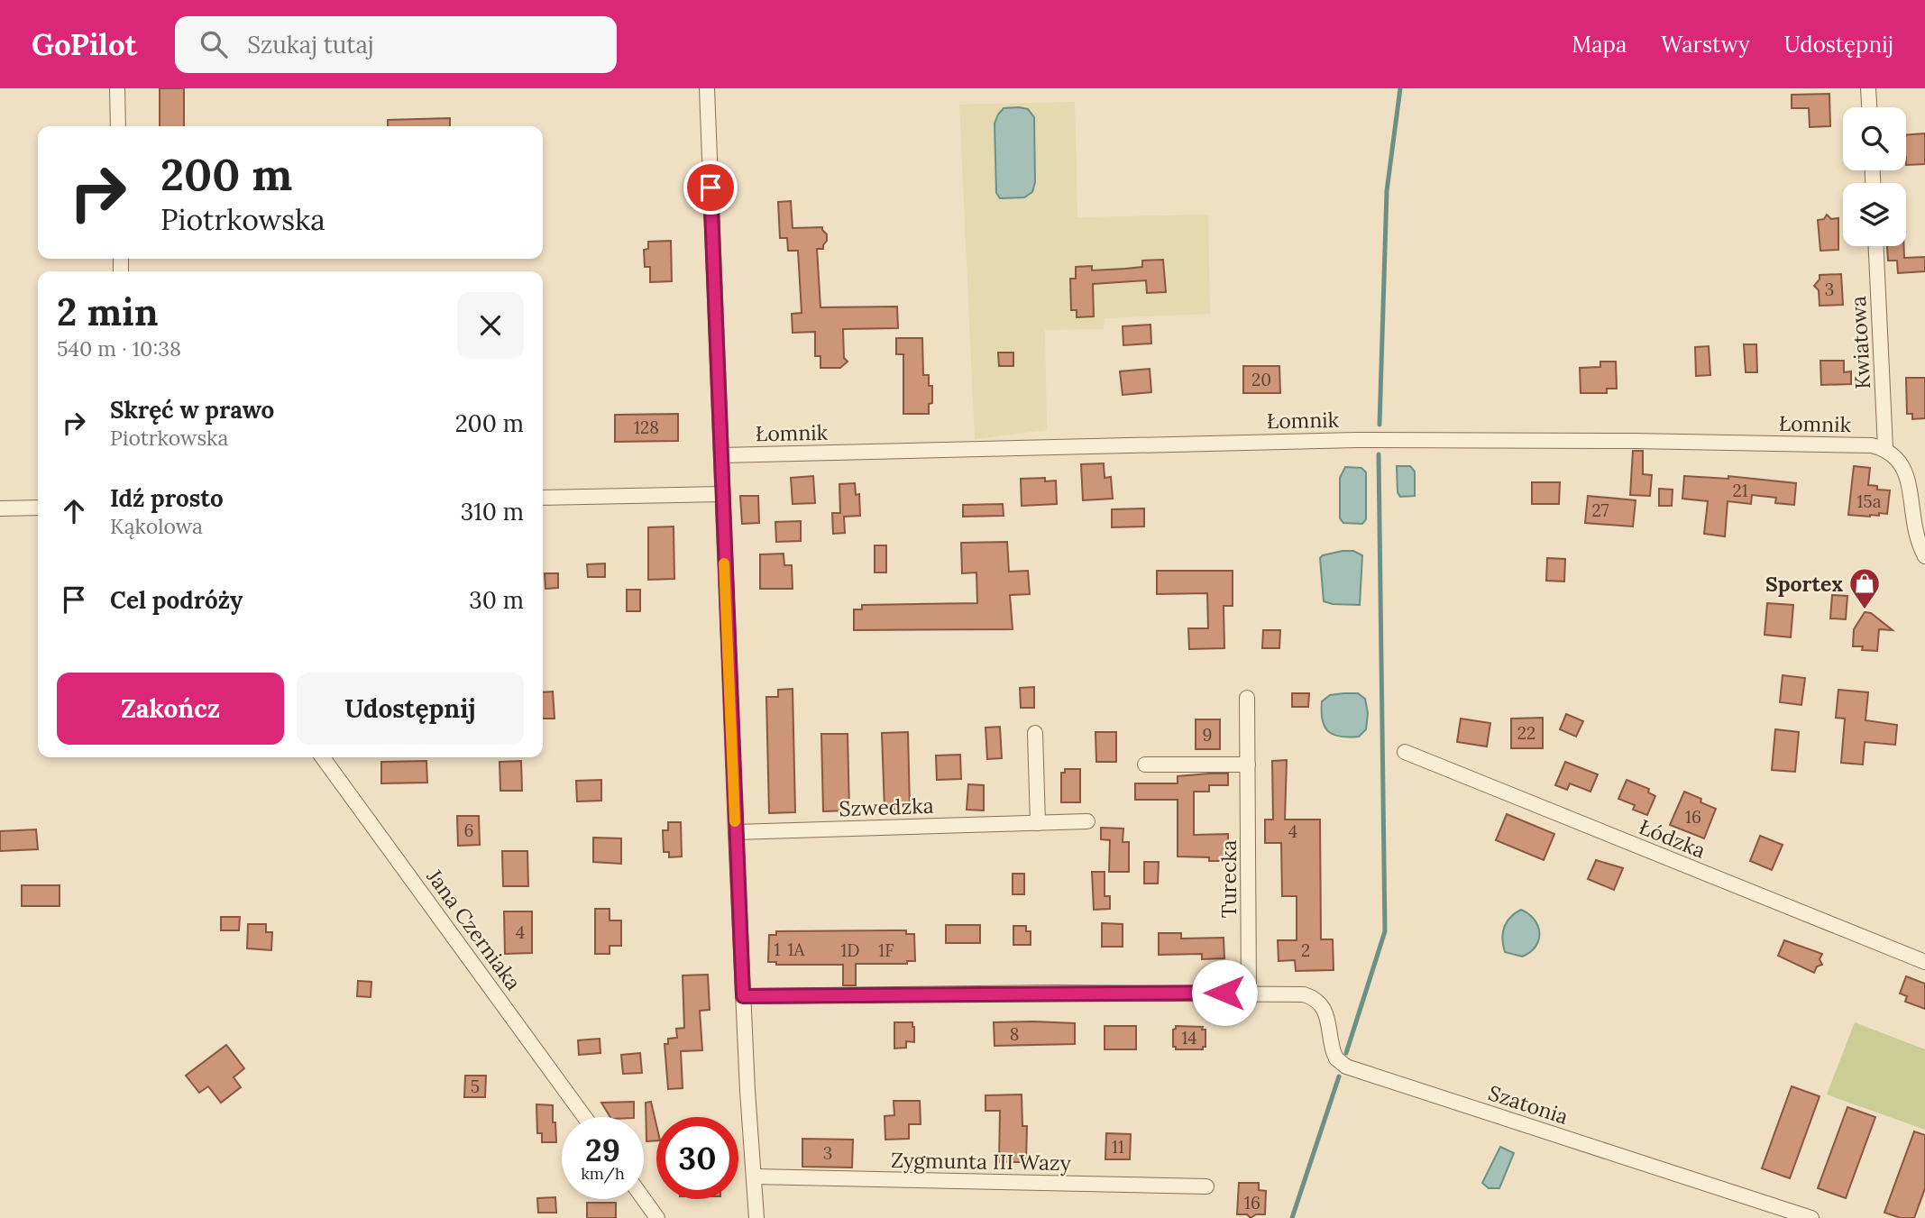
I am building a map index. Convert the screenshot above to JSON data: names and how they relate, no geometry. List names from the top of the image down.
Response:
{
  "streets": {
    "street": [
      "Kwiatowa",
      "Łomnik",
      "Szwedzka",
      "Łódzka",
      "Turecka",
      "Jana Czerniaka",
      "Szatonia",
      "Zygmunta III Wazy"
    ]
  },
  "crossings": [
    ["Kwiatowa", "Łomnik"],
    ["Turecka", "Szatonia"]
  ],
  "places": {
    "shop": ["Sportex"]
  },
  "house_numbers": [
    "3",
    "20",
    "128",
    "21",
    "15a",
    "27",
    "22",
    "9",
    "16",
    "6",
    "4",
    "4",
    "1",
    "1A",
    "1D",
    "1F",
    "2",
    "8",
    "14",
    "5",
    "11",
    "3",
    "16"
  ],
  "page": {
    "header": "GoPilot",
    "search": "Szukaj tutaj",
    "nav": ["Mapa", "Warstwy", "Udostępnij"],
    "turn": ["200 m", "Piotrkowska"],
    "heading": ["2 min", "540 m · 10:38"],
    "list": [
      {
        "name": "Skręć w prawo",
        "note": "Piotrkowska",
        "value": "200 m"
      },
      {
        "name": "Idź prosto",
        "note": "Kąkolowa",
        "value": "310 m"
      },
      {
        "name": "Cel podróży",
        "value": "30 m"
      }
    ],
    "buttons": ["Zakończ", "Udostępnij"],
    "speed": "29 km/h",
    "limit": "30"
  }
}
